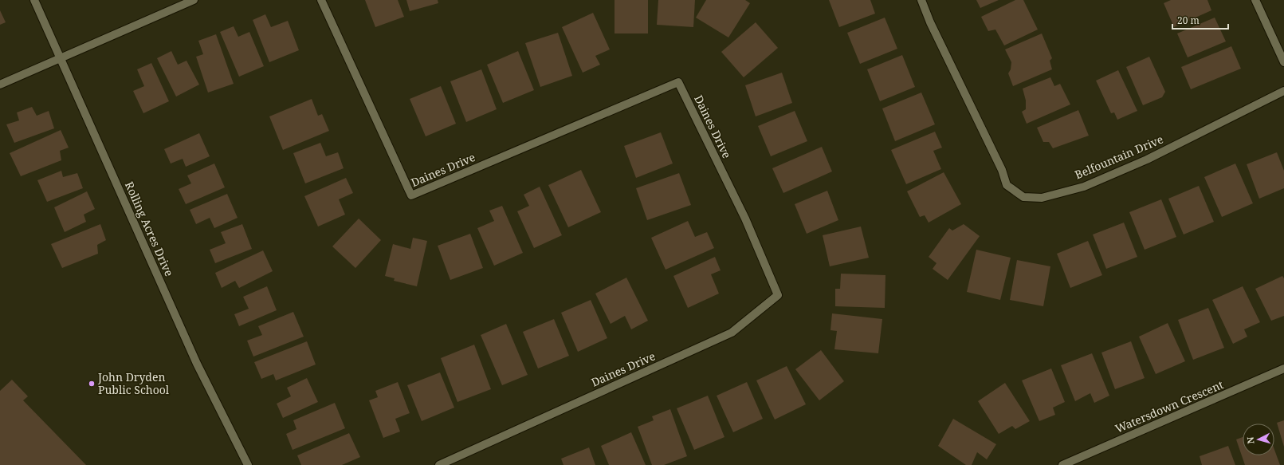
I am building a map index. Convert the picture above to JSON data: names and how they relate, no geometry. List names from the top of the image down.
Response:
{
  "streets": {
    "street": [
      "Daines Drive",
      "Belfountain Drive",
      "Rolling Acres Drive",
      "Watersdown Crescent"
    ]
  },
  "places": ["John Dryden Public School"],
  "scale_bar": "20 m",
  "north": "left"
}
